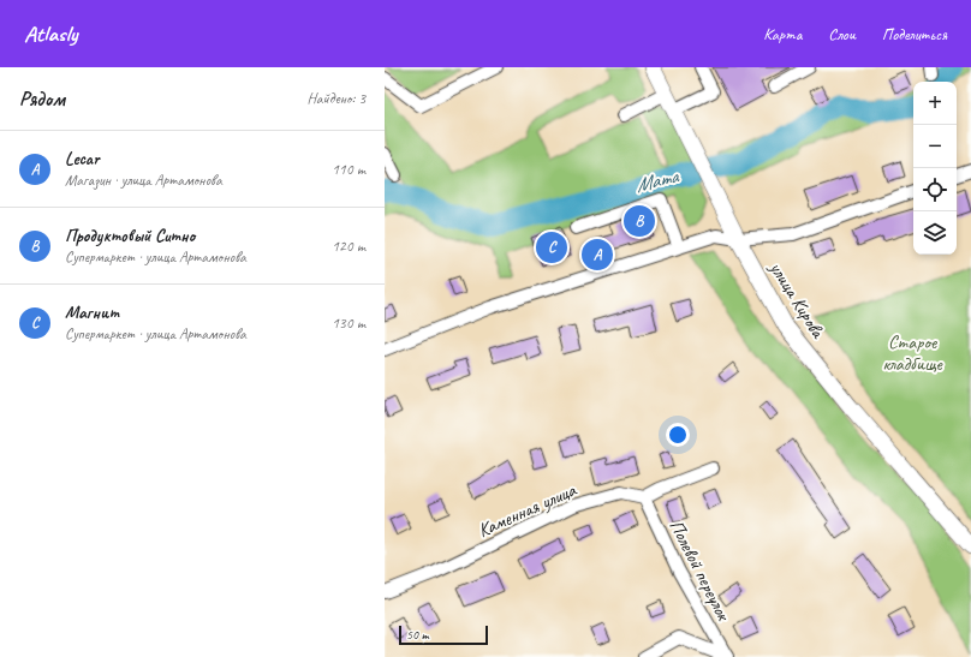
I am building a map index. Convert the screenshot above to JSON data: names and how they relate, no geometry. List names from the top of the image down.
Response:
{
  "streets": {
    "main road": ["улица Кирова"],
    "street": ["Каменная улица", "Полевой переулок"]
  },
  "crossings": [
    ["Каменная улица", "Полевой переулок"]
  ],
  "water": ["Мата"],
  "parks": ["Старое кладбище"],
  "scale_bar": "50 m",
  "page": {
    "header": "Atlasly",
    "nav": ["Карта", "Слои", "Поделиться"],
    "heading": ["Рядом", "Найдено: 3"],
    "map_buttons": ["+", "−"],
    "list": [
      {
        "mark": "A",
        "name": "Lecar",
        "note": "Магазин · улица Артамонова",
        "value": "110 m"
      },
      {
        "mark": "B",
        "name": "Продуктовый Ситно",
        "note": "Супермаркет · улица Артамонова",
        "value": "120 m"
      },
      {
        "mark": "C",
        "name": "Магнит",
        "note": "Супермаркет · улица Артамонова",
        "value": "130 m"
      }
    ],
    "pins": ["B", "C", "A"],
    "scale": "50 m"
  }
}
